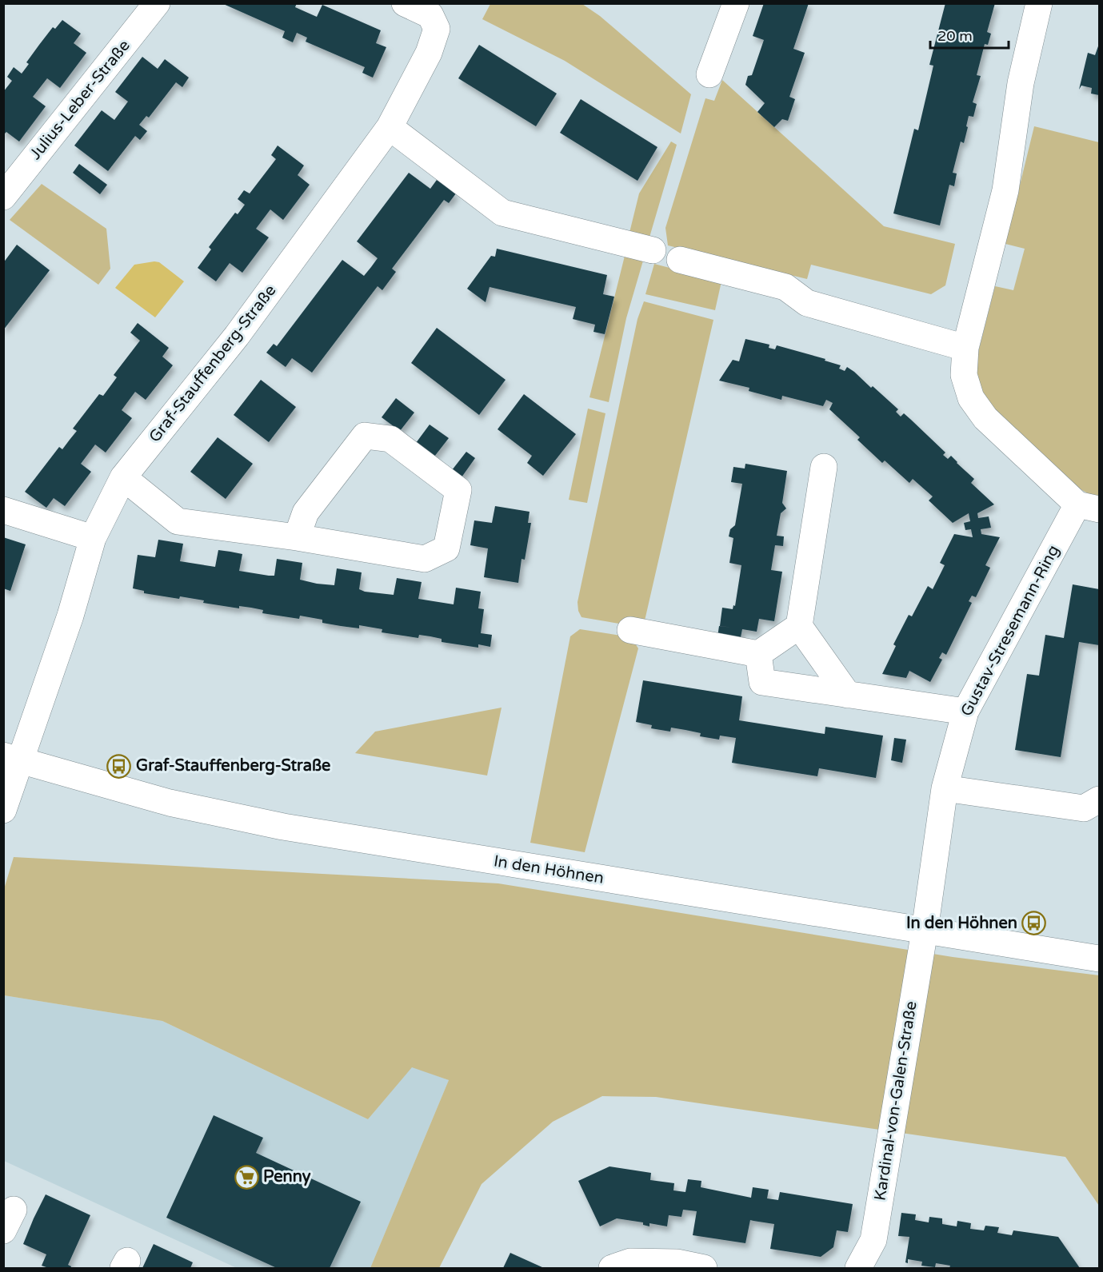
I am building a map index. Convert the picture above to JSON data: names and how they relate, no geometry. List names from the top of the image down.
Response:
{
  "streets": {
    "street": [
      "Julius-Leber-Straße",
      "Graf-Stauffenberg-Straße",
      "Gustav-Stresemann-Ring",
      "In den Höhnen",
      "Kardinal-von-Galen-Straße"
    ]
  },
  "crossings": [
    ["Graf-Stauffenberg-Straße", "In den Höhnen"],
    ["Gustav-Stresemann-Ring", "In den Höhnen"],
    ["Gustav-Stresemann-Ring", "Kardinal-von-Galen-Straße"],
    ["In den Höhnen", "Kardinal-von-Galen-Straße"]
  ],
  "places": {
    "bus stop": ["Graf-Stauffenberg-Straße", "In den Höhnen"],
    "supermarket": ["Penny"]
  },
  "scale_bar": "20 m"
}
